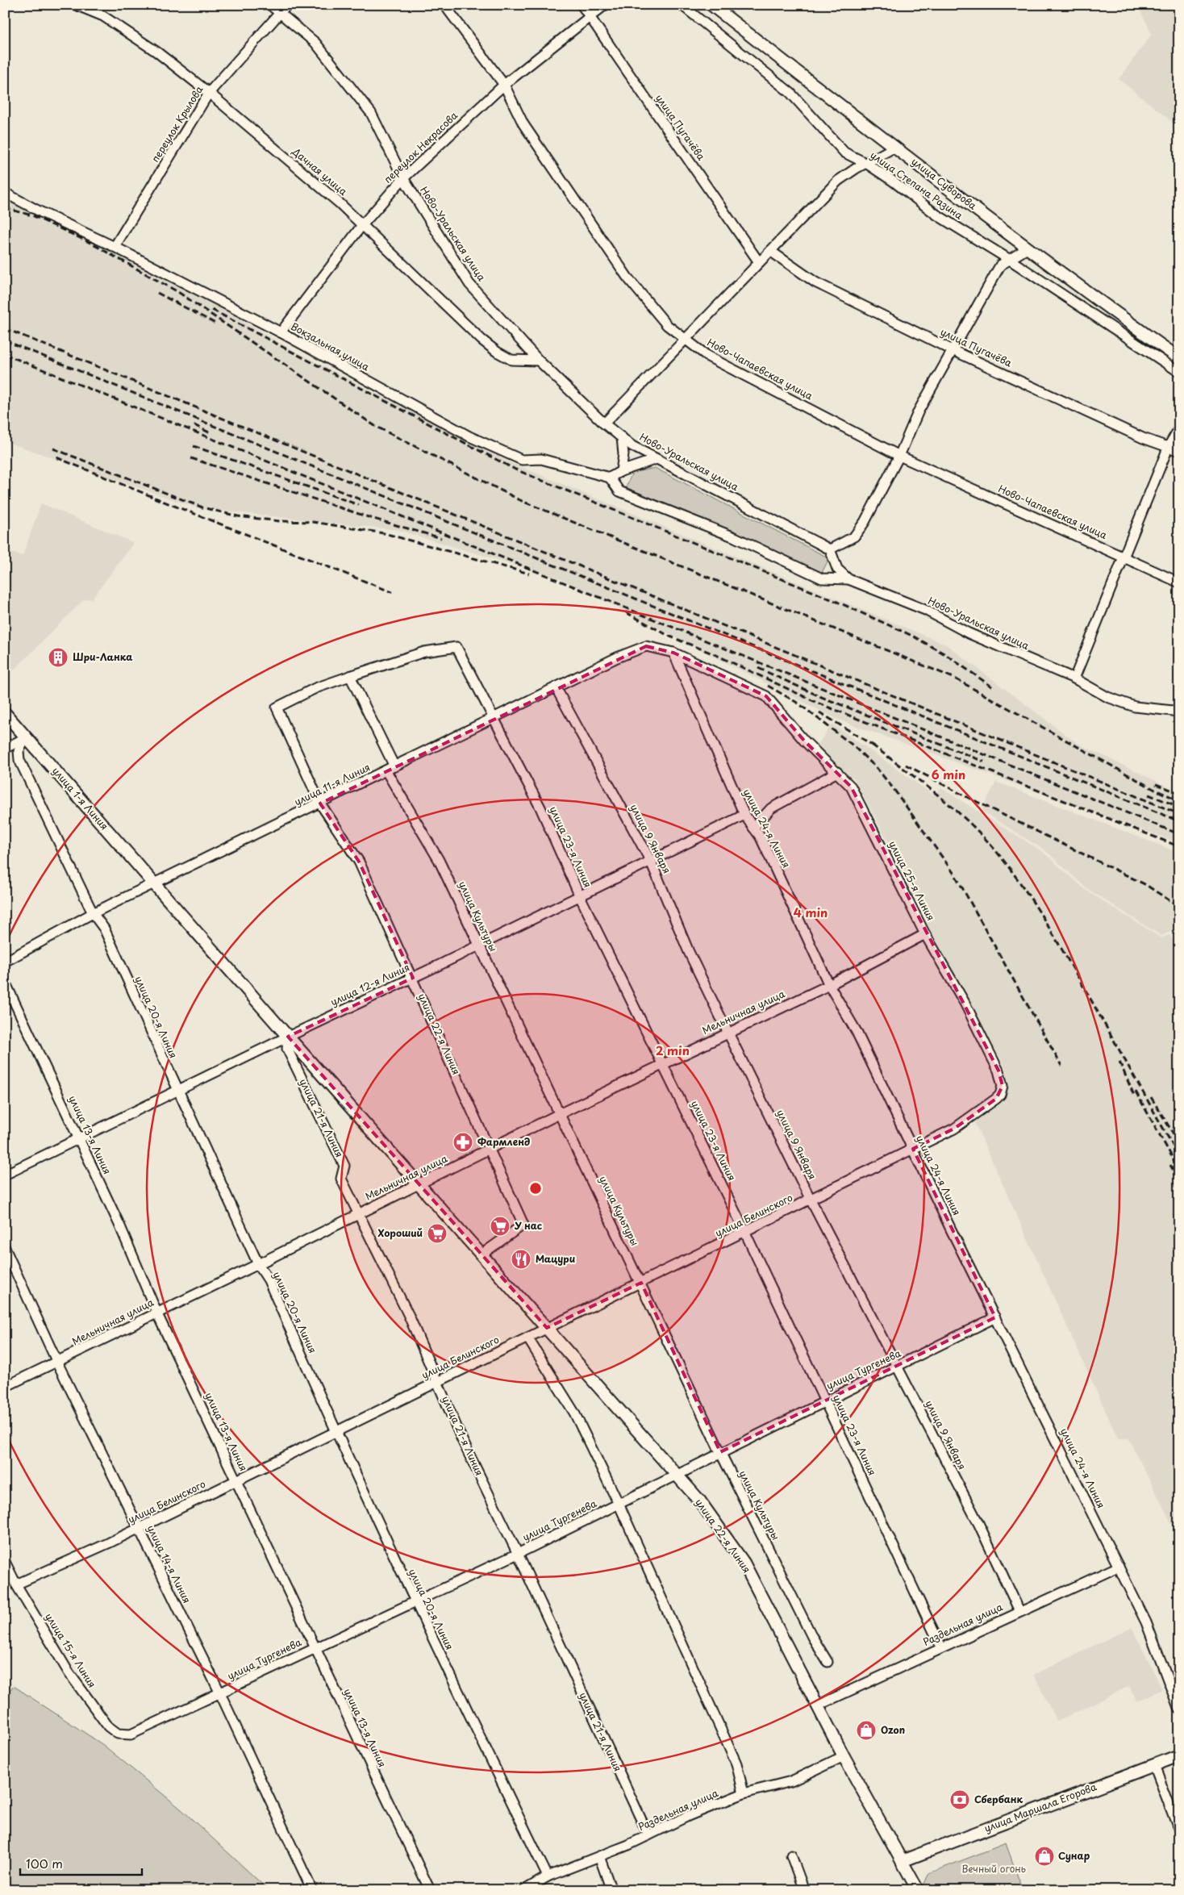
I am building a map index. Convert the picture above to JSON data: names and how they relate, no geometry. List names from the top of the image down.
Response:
{
  "streets": {
    "main road": [
      "улица Суворова",
      "улица 1-я Линия",
      "улица 22-я Линия",
      "улица 21-я Линия",
      "улица Маршала Егорова"
    ],
    "street": [
      "переулок Крылова",
      "улица Пугачёва",
      "переулок Некрасова",
      "Дачная улица",
      "улица Степана Разина",
      "Ново-Уральская улица",
      "Вокзальная улица",
      "Ново-Чапаевская улица",
      "улица 11-я Линия",
      "улица 24-я Линия",
      "улица 9 Января",
      "улица 23-я Линия",
      "улица 25-я Линия",
      "улица Культуры",
      "улица 12-я Линия",
      "Мельничная улица",
      "улица 20-я Линия",
      "улица 13-я Линия",
      "улица Белинского",
      "улица Тургенева",
      "улица 14-я Линия",
      "Раздельная улица",
      "улица 15-я Линия"
    ]
  },
  "crossings": [
    ["переулок Крылова", "Дачная улица"],
    ["переулок Крылова", "Ново-Уральская улица"],
    ["переулок Крылова", "Вокзальная улица"],
    ["улица Пугачёва", "переулок Некрасова"],
    ["переулок Некрасова", "Дачная улица"],
    ["переулок Некрасова", "Ново-Уральская улица"],
    ["переулок Некрасова", "Вокзальная улица"],
    ["переулок Некрасова", "Ново-Чапаевская улица"],
    ["Дачная улица", "Ново-Уральская улица"],
    ["улица 11-я Линия", "улица 1-я Линия"],
    ["улица 11-я Линия", "улица 24-я Линия"],
    ["улица 11-я Линия", "улица 9 Января"],
    ["улица 11-я Линия", "улица 23-я Линия"],
    ["улица 11-я Линия", "улица 25-я Линия"],
    ["улица 11-я Линия", "улица Культуры"],
    ["улица 11-я Линия", "улица 20-я Линия"],
    ["улица 11-я Линия", "улица 22-я Линия"],
    ["улица 11-я Линия", "улица 21-я Линия"],
    ["улица 1-я Линия", "улица 20-я Линия"],
    ["улица 1-я Линия", "улица 21-я Линия"],
    ["улица 24-я Линия", "улица 25-я Линия"],
    ["улица 24-я Линия", "улица 12-я Линия"],
    ["улица 24-я Линия", "Мельничная улица"],
    ["улица 24-я Линия", "улица Белинского"],
    ["улица 24-я Линия", "улица Тургенева"],
    ["улица 24-я Линия", "Раздельная улица"],
    ["улица 9 Января", "улица 12-я Линия"],
    ["улица 9 Января", "Мельничная улица"],
    ["улица 9 Января", "улица Белинского"],
    ["улица 9 Января", "улица Тургенева"],
    ["улица 9 Января", "Раздельная улица"],
    ["улица 23-я Линия", "улица 12-я Линия"],
    ["улица 23-я Линия", "Мельничная улица"],
    ["улица 23-я Линия", "улица 22-я Линия"],
    ["улица 23-я Линия", "улица Белинского"],
    ["улица 23-я Линия", "улица Тургенева"],
    ["улица 23-я Линия", "Раздельная улица"],
    ["улица 25-я Линия", "Мельничная улица"],
    ["улица 25-я Линия", "улица Белинского"],
    ["улица Культуры", "улица 12-я Линия"],
    ["улица Культуры", "Мельничная улица"],
    ["улица Культуры", "улица Белинского"],
    ["улица Культуры", "улица Тургенева"],
    ["улица 12-я Линия", "улица 20-я Линия"],
    ["улица 12-я Линия", "улица 22-я Линия"],
    ["улица 12-я Линия", "улица 21-я Линия"],
    ["улица 12-я Линия", "улица 13-я Линия"],
    ["Мельничная улица", "улица 20-я Линия"],
    ["Мельничная улица", "улица 22-я Линия"],
    ["Мельничная улица", "улица 21-я Линия"],
    ["Мельничная улица", "улица 13-я Линия"],
    ["Мельничная улица", "улица 14-я Линия"],
    ["улица 20-я Линия", "улица Белинского"],
    ["улица 20-я Линия", "улица Тургенева"],
    ["улица 20-я Линия", "Раздельная улица"],
    ["улица 22-я Линия", "улица 21-я Линия"],
    ["улица 22-я Линия", "улица Белинского"],
    ["улица 22-я Линия", "улица Тургенева"],
    ["улица 22-я Линия", "Раздельная улица"],
    ["улица 22-я Линия", "улица Маршала Егорова"],
    ["улица 21-я Линия", "улица Белинского"],
    ["улица 21-я Линия", "улица Тургенева"],
    ["улица 21-я Линия", "Раздельная улица"],
    ["улица 13-я Линия", "улица Белинского"],
    ["улица 13-я Линия", "улица Тургенева"],
    ["улица Белинского", "улица 14-я Линия"],
    ["улица Белинского", "улица 15-я Линия"],
    ["улица Тургенева", "улица 14-я Линия"],
    ["улица Тургенева", "улица 15-я Линия"]
  ],
  "parks": ["Вечный огонь"],
  "places": {
    "building": ["Шри-Ланка"],
    "pharmacy": ["Фармленд"],
    "supermarket": ["У нас", "Хороший"],
    "restaurant": ["Мацури"],
    "shop": ["Ozon", "Сунар"],
    "bank": ["Сбербанк"]
  },
  "scale_bar": "100 m",
  "rings": ["6 min", "4 min", "2 min"]
}
